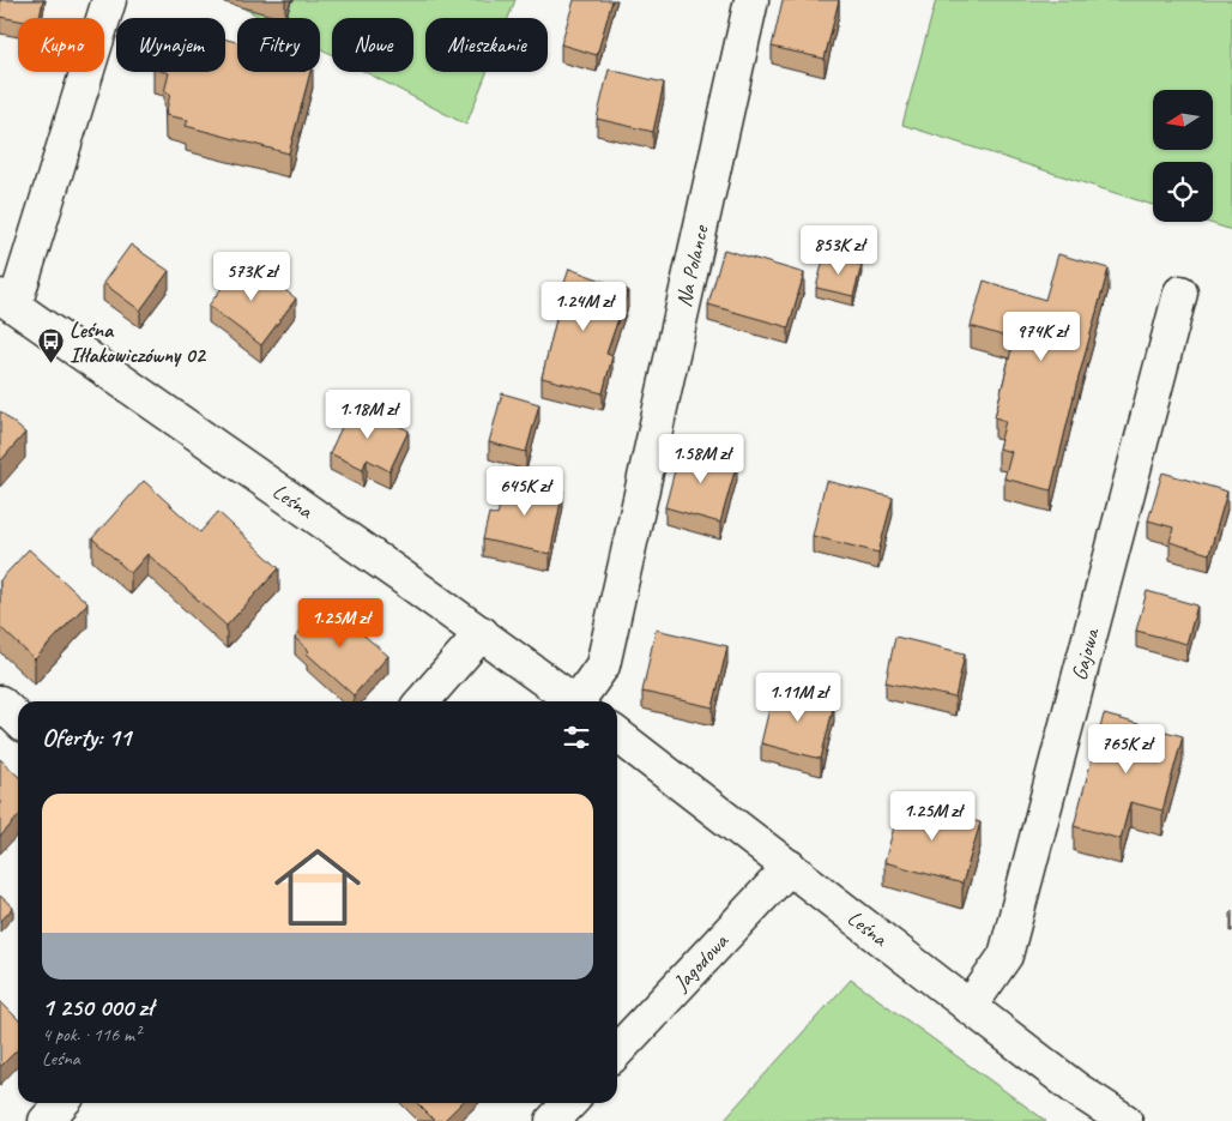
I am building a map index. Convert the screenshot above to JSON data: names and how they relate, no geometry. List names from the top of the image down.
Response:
{
  "streets": {
    "street": [
      "Na Polance",
      "Leśna",
      "Gajowa",
      "Jagodowa"
    ]
  },
  "crossings": [
    ["Leśna", "Gajowa"],
    ["Leśna", "Jagodowa"]
  ],
  "places": {
    "bus stop": ["Leśna Iłłakowiczówny 02"]
  },
  "north": "left",
  "page": {
    "chip": [
      "Kupno",
      "Wynajem",
      "Filtry",
      "Nowe",
      "Mieszkanie"
    ],
    "price": [
      "853K zł",
      "573K zł",
      "1.24M zł",
      "974K zł",
      "1.18M zł",
      "1.58M zł",
      "645K zł",
      "1.25M zł",
      "1.11M zł",
      "765K zł",
      "1.25M zł"
    ],
    "heading": "Oferty: 11",
    "list": [
      {
        "name": "1 250 000 zł",
        "note": "4 pok. · 116 m² · Leśna"
      }
    ]
  }
}
